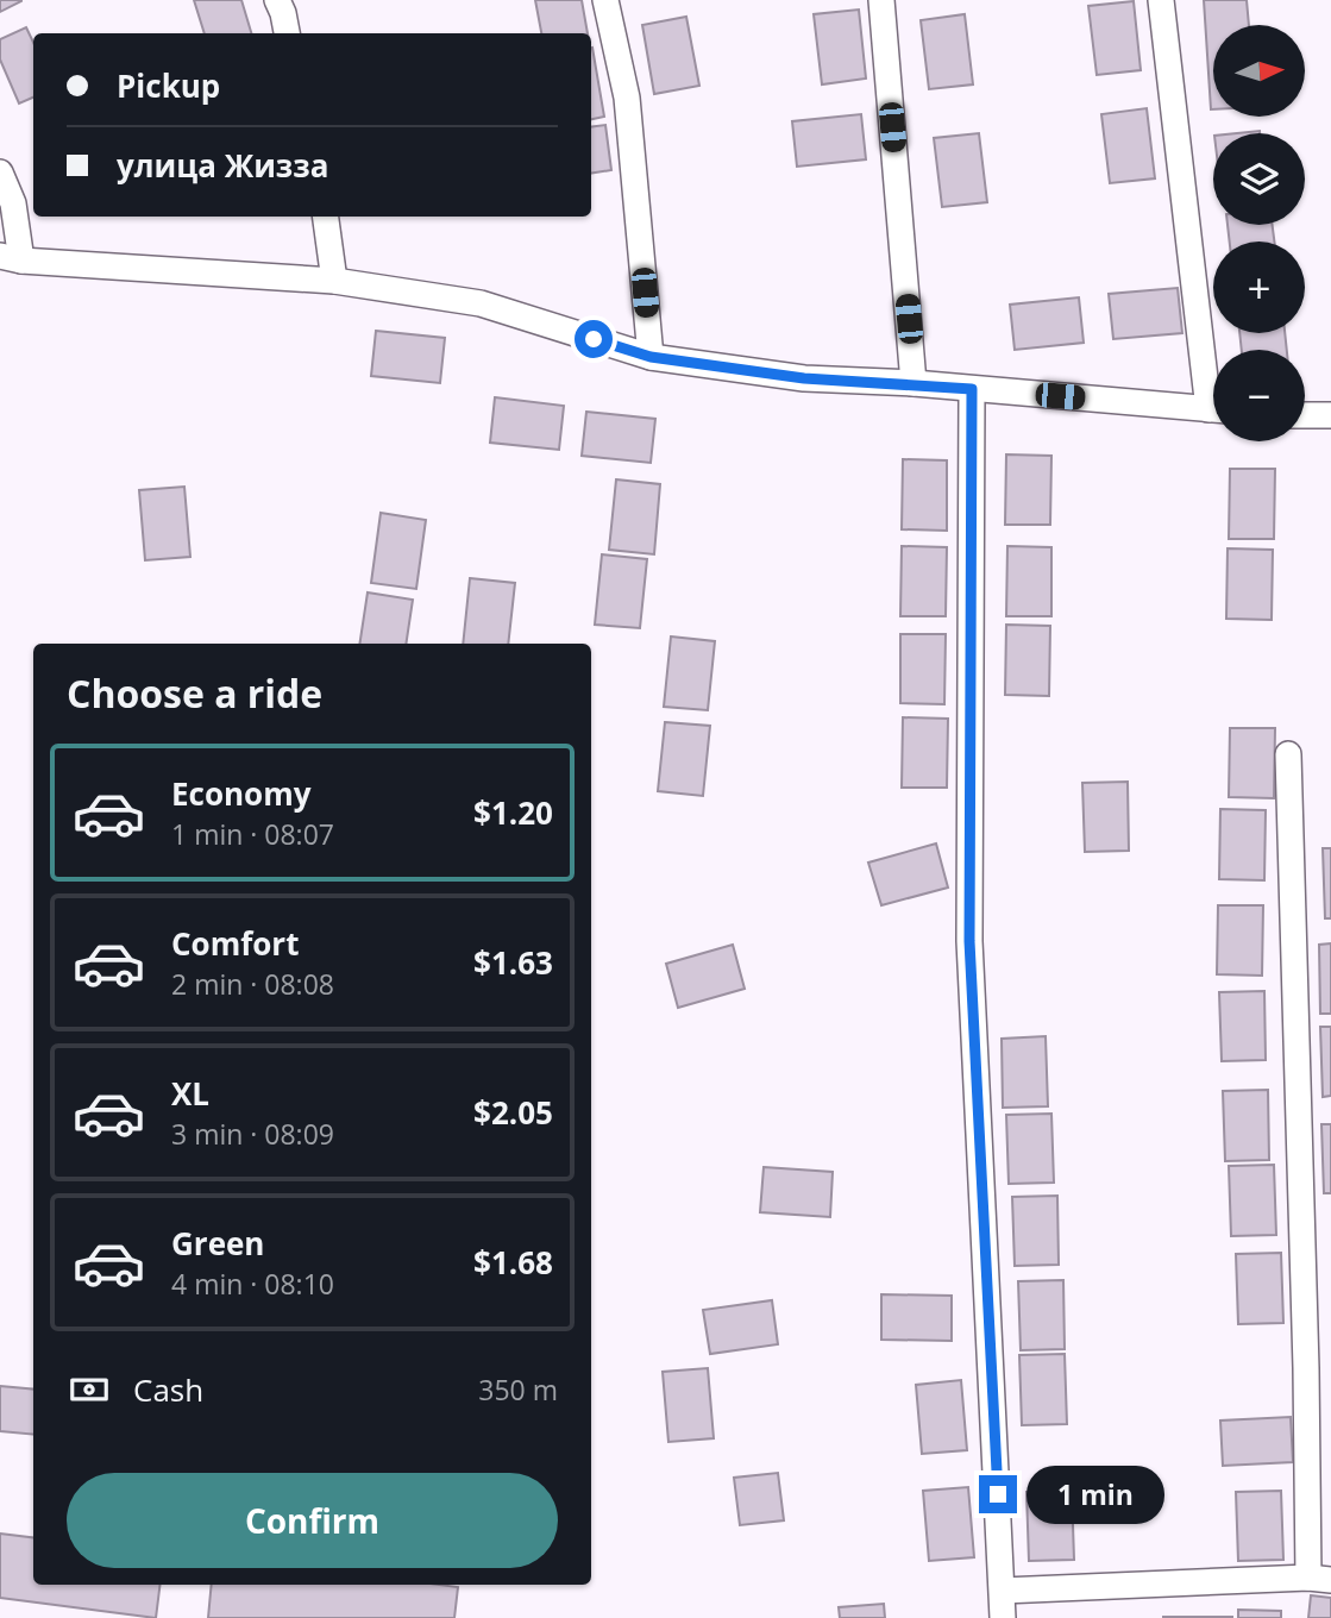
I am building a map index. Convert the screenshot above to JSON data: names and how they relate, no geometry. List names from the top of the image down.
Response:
{
  "north": "right",
  "page": {
    "map_buttons": ["+", "−"],
    "banner": ["Pickup", "улица Жизза"],
    "heading": "Choose a ride",
    "list": [
      {
        "name": "Economy",
        "note": "1 min · 08:07",
        "value": "$1.20"
      },
      {
        "name": "Comfort",
        "note": "2 min · 08:08",
        "value": "$1.63"
      },
      {
        "name": "XL",
        "note": "3 min · 08:09",
        "value": "$2.05"
      },
      {
        "name": "Green",
        "note": "4 min · 08:10",
        "value": "$1.68"
      }
    ],
    "pay": ["Cash", "350 m"],
    "buttons": "Confirm",
    "bubble": "1 min"
  }
}
